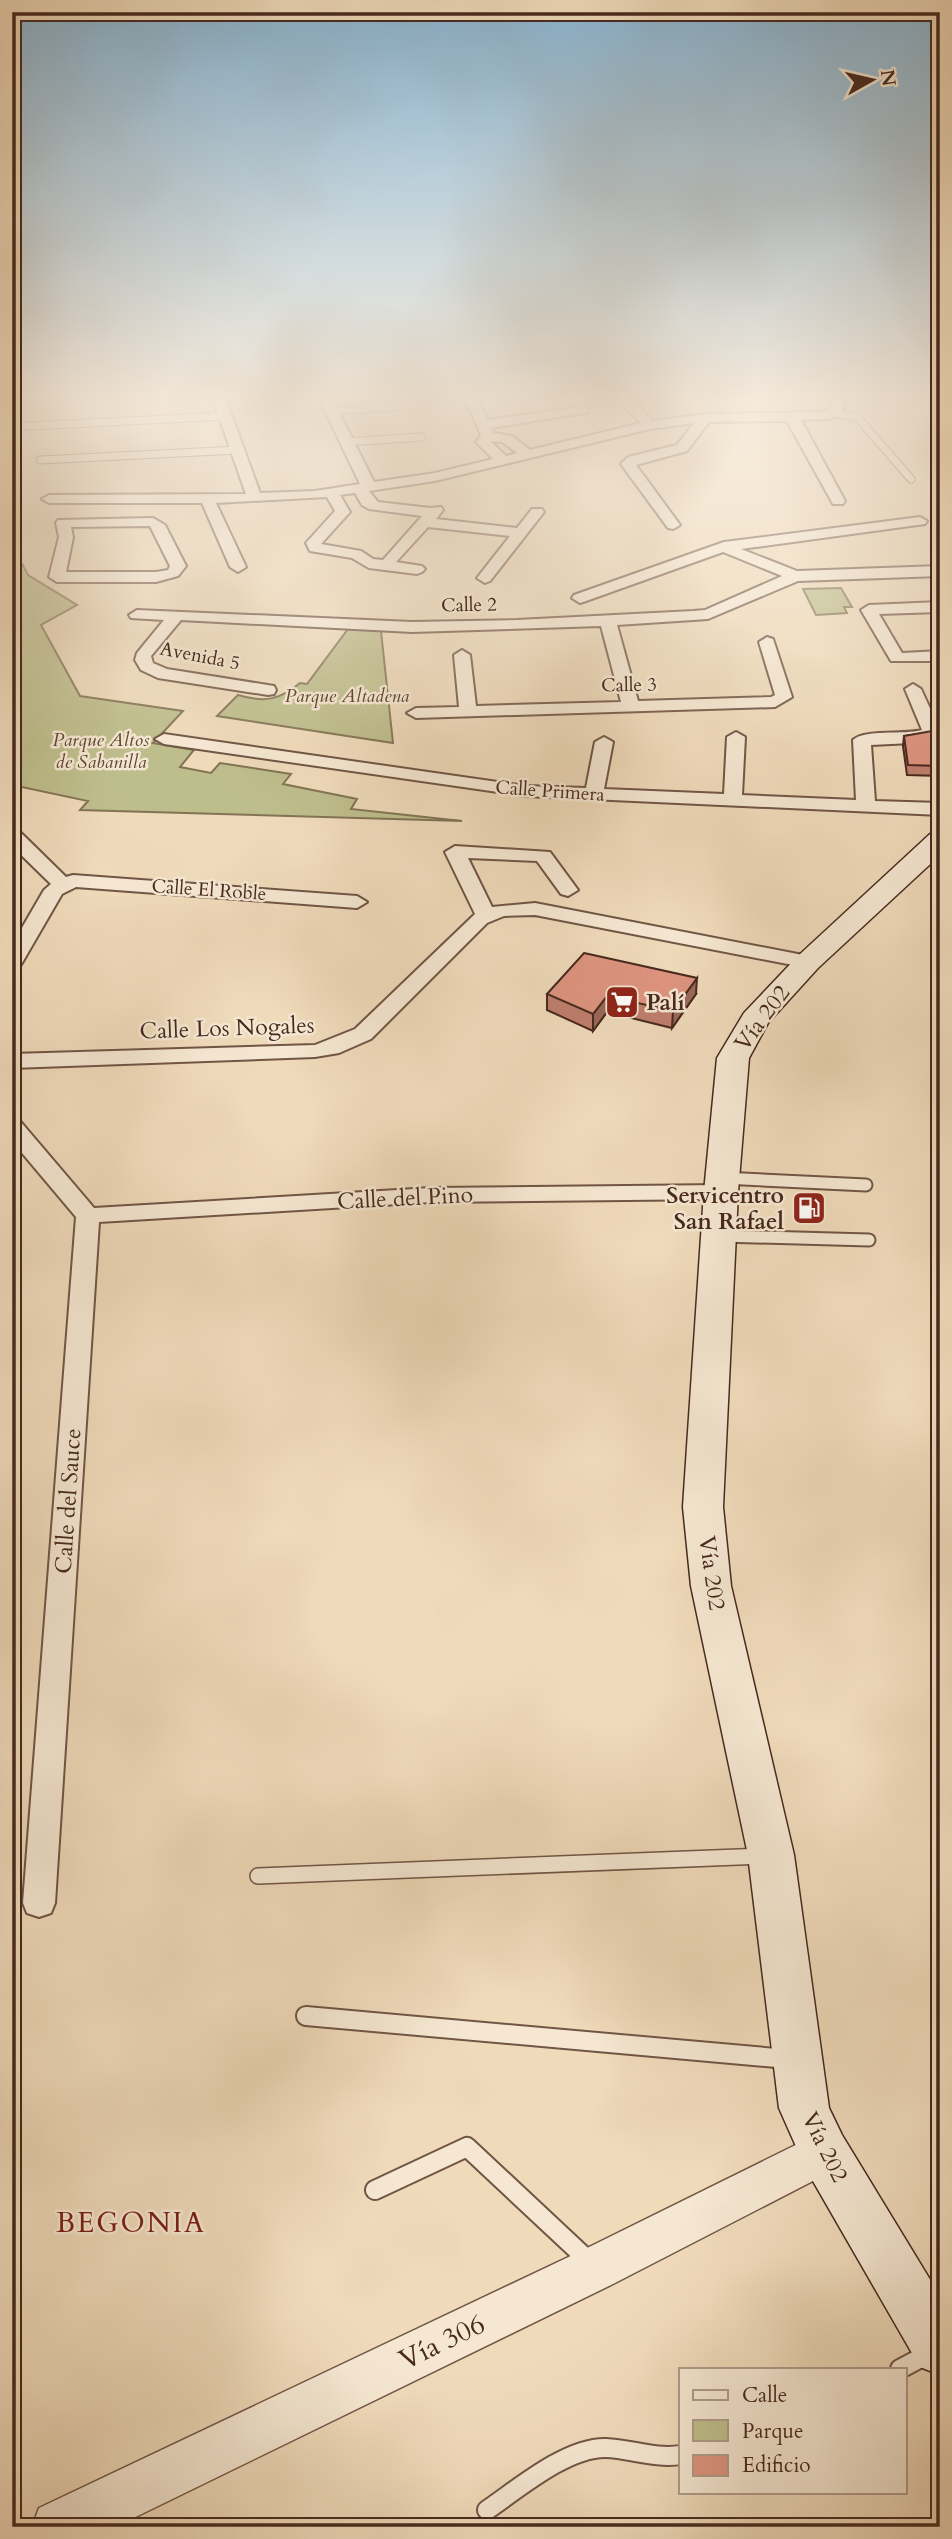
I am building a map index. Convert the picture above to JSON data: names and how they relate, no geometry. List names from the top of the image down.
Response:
{
  "streets": {
    "main road": ["Vía 202"],
    "street": [
      "Calle 2",
      "Avenida 5",
      "Calle 3",
      "Calle Primera",
      "Calle El Roble",
      "Calle Los Nogales",
      "Calle del Pino",
      "Calle del Sauce",
      "Vía 306"
    ]
  },
  "crossings": [
    ["Calle 2", "Avenida 5"],
    ["Vía 202", "Calle del Pino"],
    ["Vía 202", "Vía 306"],
    ["Calle del Pino", "Calle del Sauce"]
  ],
  "districts": ["BEGONIA"],
  "parks": ["Parque Altadena", "Parque Altos de Sabanilla"],
  "places": {
    "supermarket": ["Palí"],
    "fuel station": ["Servicentro San Rafael"]
  },
  "legend": ["Calle", "Parque", "Edificio"],
  "north": "right"
}
